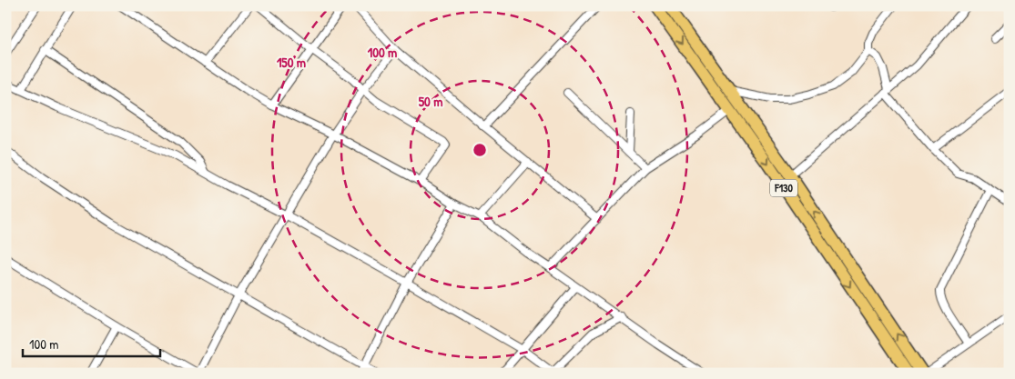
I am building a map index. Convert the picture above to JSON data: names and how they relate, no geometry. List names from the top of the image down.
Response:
{
  "streets": {
    "main road": ["F130"]
  },
  "scale_bar": "100 m",
  "rings": ["100 m", "150 m", "50 m"]
}
